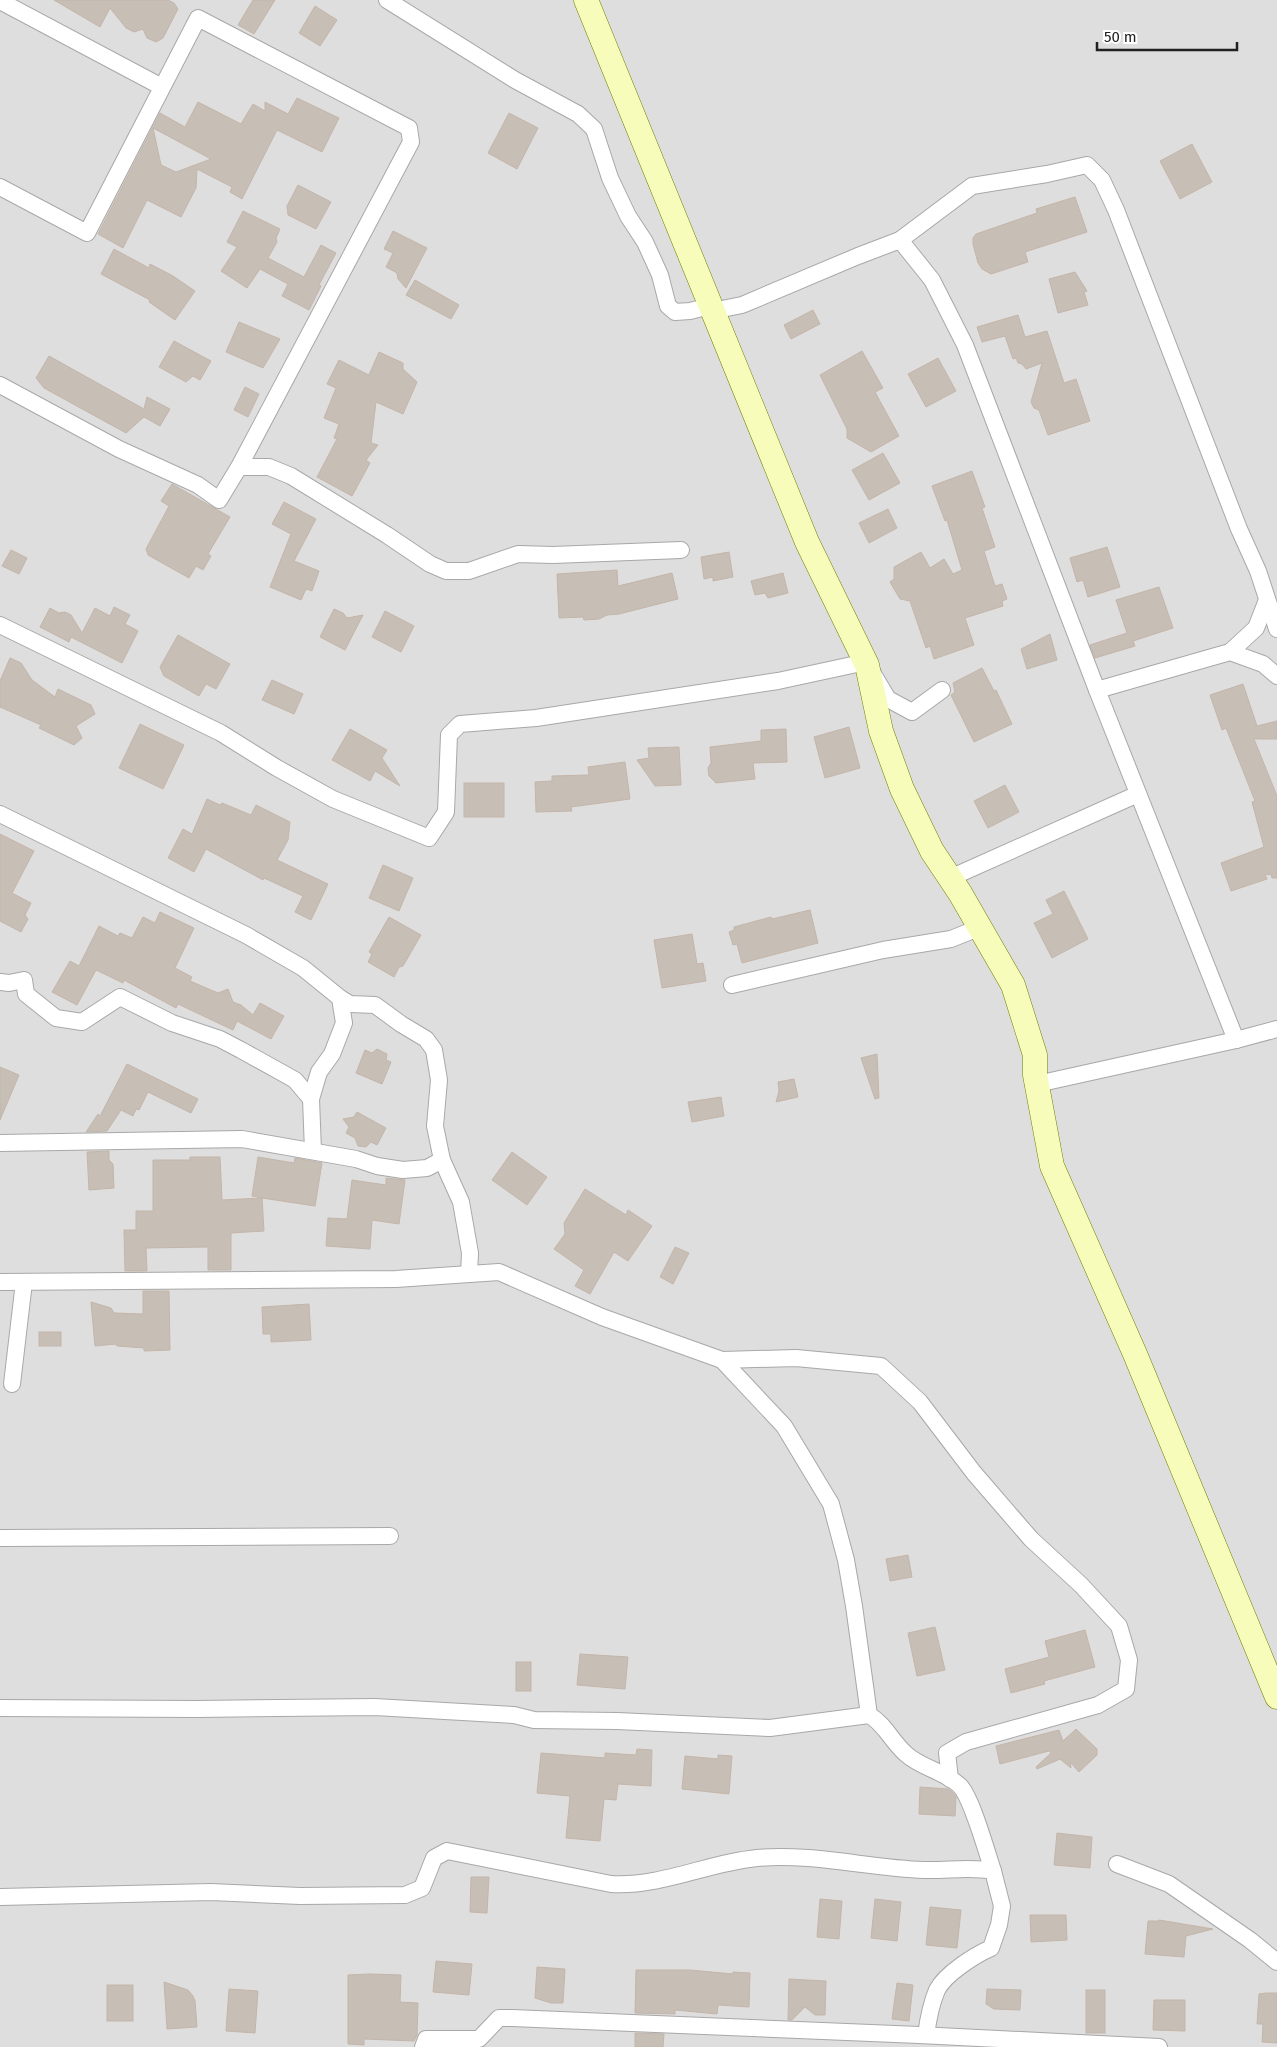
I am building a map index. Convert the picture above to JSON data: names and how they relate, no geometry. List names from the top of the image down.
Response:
{
  "scale_bar": "50 m"
}
